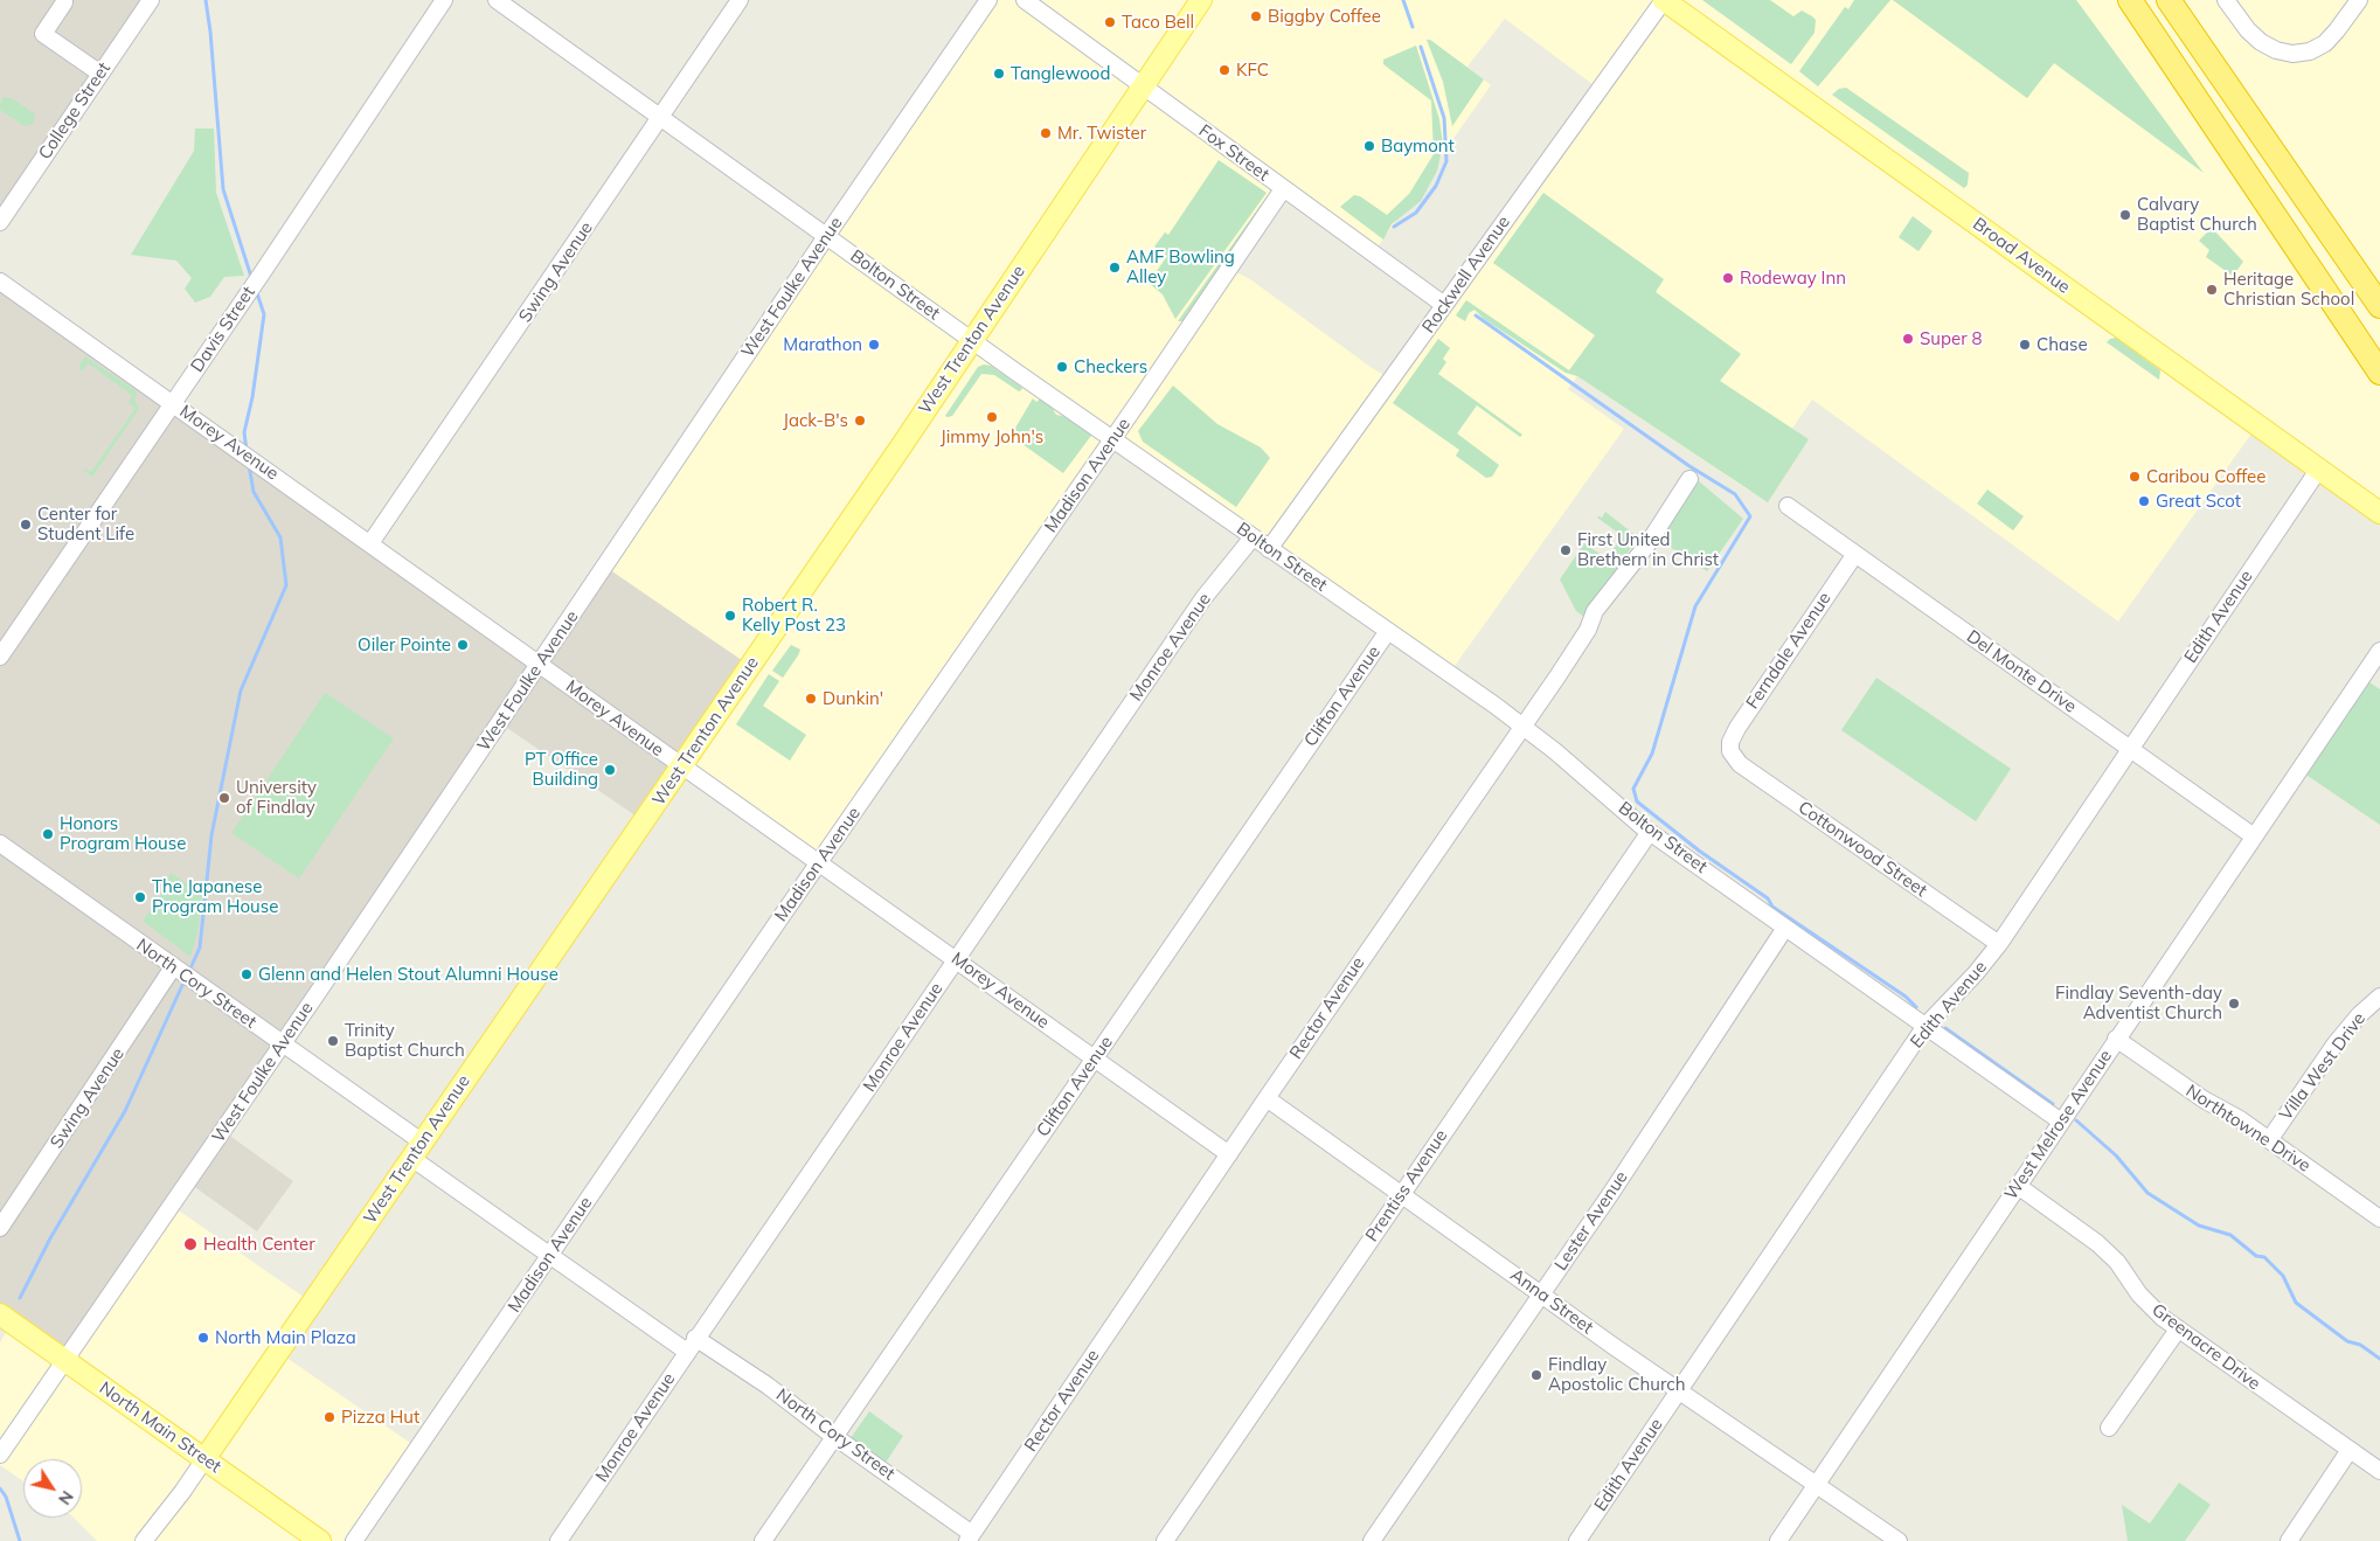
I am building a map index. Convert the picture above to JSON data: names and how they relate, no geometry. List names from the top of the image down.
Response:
{
  "streets": {
    "main road": ["Broad Avenue", "West Trenton Avenue", "North Main Street"],
    "street": [
      "College Street",
      "Fox Street",
      "Swing Avenue",
      "Rockwell Avenue",
      "Bolton Street",
      "West Foulke Avenue",
      "Davis Street",
      "Morey Avenue",
      "Madison Avenue",
      "Edith Avenue",
      "Monroe Avenue",
      "Ferndale Avenue",
      "Del Monte Drive",
      "Clifton Avenue",
      "Cottonwood Street",
      "North Cory Street",
      "Rector Avenue",
      "Villa West Drive",
      "West Melrose Avenue",
      "Northtowne Drive",
      "Prentiss Avenue",
      "Lester Avenue",
      "Anna Street",
      "Greenacre Drive"
    ]
  },
  "crossings": [
    ["Fox Street", "Rockwell Avenue"],
    ["Fox Street", "West Trenton Avenue"],
    ["Fox Street", "Madison Avenue"],
    ["Broad Avenue", "Rockwell Avenue"],
    ["Broad Avenue", "Edith Avenue"],
    ["Swing Avenue", "Bolton Street"],
    ["Swing Avenue", "Morey Avenue"],
    ["Swing Avenue", "North Cory Street"],
    ["Rockwell Avenue", "Bolton Street"],
    ["Bolton Street", "West Foulke Avenue"],
    ["Bolton Street", "West Trenton Avenue"],
    ["Bolton Street", "Madison Avenue"],
    ["Bolton Street", "Edith Avenue"],
    ["Bolton Street", "Monroe Avenue"],
    ["Bolton Street", "Clifton Avenue"],
    ["Bolton Street", "Rector Avenue"],
    ["Bolton Street", "West Melrose Avenue"],
    ["Bolton Street", "Prentiss Avenue"],
    ["Bolton Street", "Lester Avenue"],
    ["West Foulke Avenue", "Morey Avenue"],
    ["West Foulke Avenue", "North Cory Street"],
    ["West Foulke Avenue", "North Main Street"],
    ["Davis Street", "Morey Avenue"],
    ["West Trenton Avenue", "Morey Avenue"],
    ["West Trenton Avenue", "North Cory Street"],
    ["West Trenton Avenue", "North Main Street"],
    ["Morey Avenue", "Madison Avenue"],
    ["Morey Avenue", "Monroe Avenue"],
    ["Morey Avenue", "Clifton Avenue"],
    ["Morey Avenue", "Rector Avenue"],
    ["Madison Avenue", "North Cory Street"],
    ["Edith Avenue", "Del Monte Drive"],
    ["Edith Avenue", "Cottonwood Street"],
    ["Edith Avenue", "Anna Street"],
    ["Monroe Avenue", "North Cory Street"],
    ["Ferndale Avenue", "Del Monte Drive"],
    ["Ferndale Avenue", "Cottonwood Street"],
    ["Del Monte Drive", "West Melrose Avenue"],
    ["Clifton Avenue", "North Cory Street"],
    ["North Cory Street", "Rector Avenue"],
    ["Rector Avenue", "Anna Street"],
    ["Villa West Drive", "Northtowne Drive"],
    ["West Melrose Avenue", "Northtowne Drive"],
    ["West Melrose Avenue", "Anna Street"],
    ["West Melrose Avenue", "Greenacre Drive"],
    ["Prentiss Avenue", "Anna Street"],
    ["Lester Avenue", "Anna Street"]
  ],
  "places": [
    "Biggby Coffee",
    "Taco Bell",
    "KFC",
    "Tanglewood",
    "Mr. Twister",
    "Baymont",
    "Calvary Baptist Church",
    "AMF Bowling Alley",
    "Rodeway Inn",
    "Heritage Christian School",
    "Super 8",
    "Marathon",
    "Chase",
    "Checkers",
    "Jimmy John's",
    "Jack-B's",
    "Caribou Coffee",
    "Great Scot",
    "Center for Student Life",
    "First United Brethern in Christ",
    "Robert R. Kelly Post 23",
    "Oiler Pointe",
    "Dunkin'",
    "PT Office Building",
    "University of Findlay",
    "Honors Program House",
    "The Japanese Program House",
    "Glenn and Helen Stout Alumni House",
    "Findlay Seventh-day Adventist Church",
    "Trinity Baptist Church",
    "Health Center",
    "North Main Plaza",
    "Findlay Apostolic Church",
    "Pizza Hut"
  ],
  "north": "bottom right"
}
